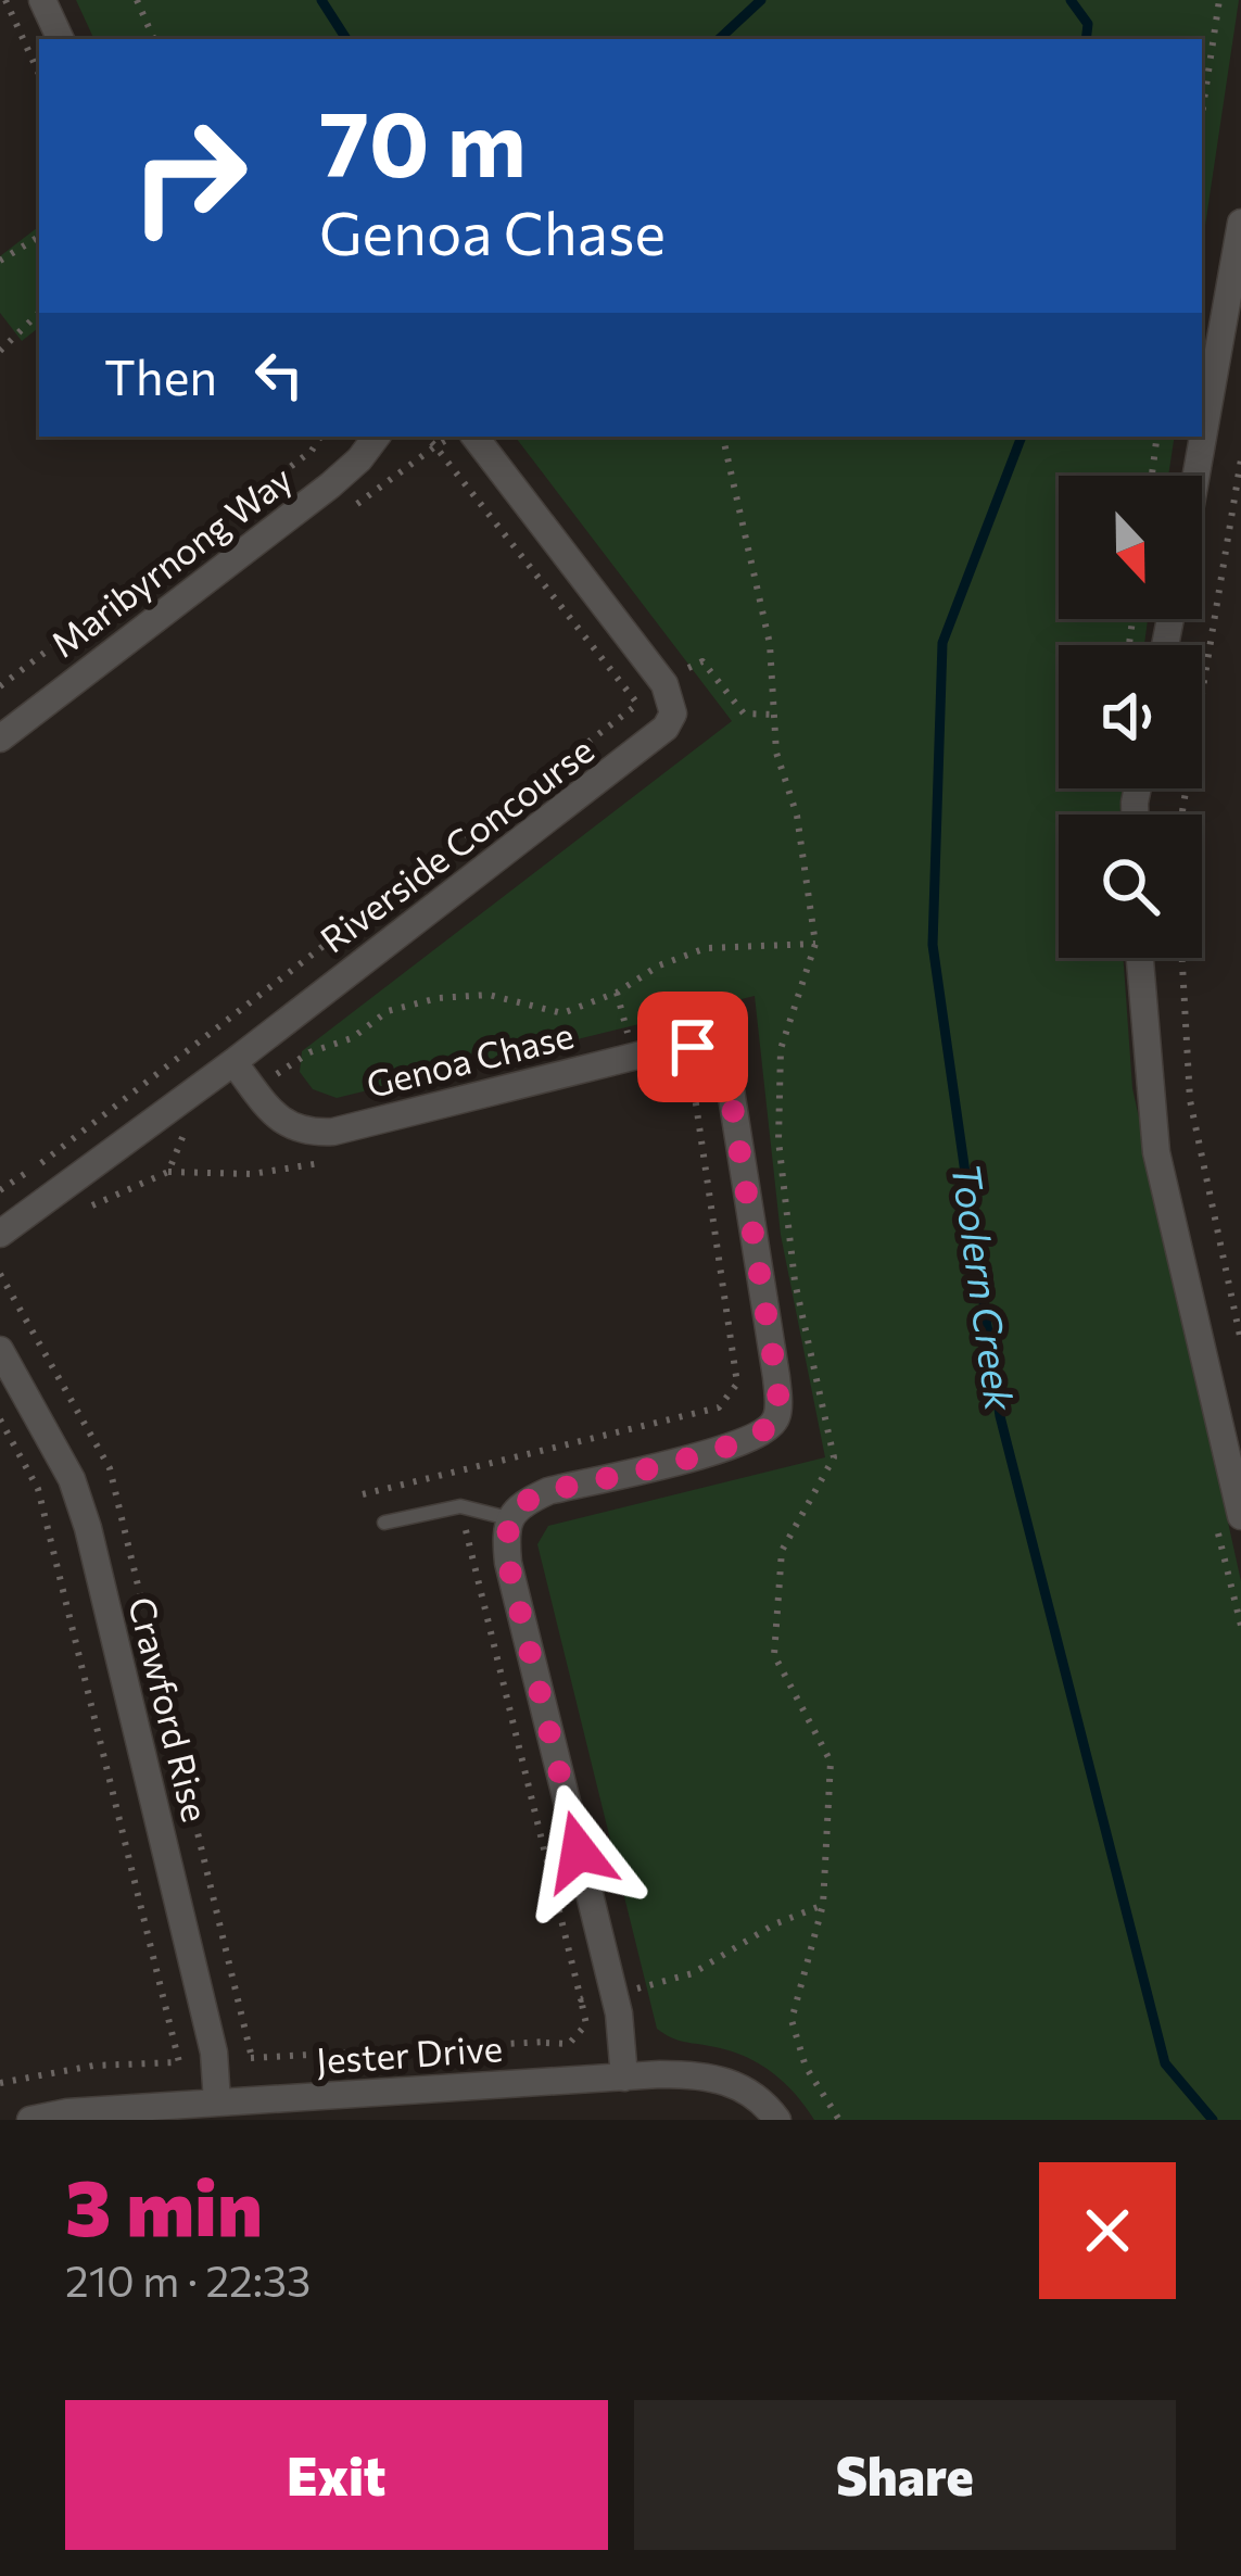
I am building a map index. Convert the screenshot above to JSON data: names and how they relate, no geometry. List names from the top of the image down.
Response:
{
  "streets": {
    "street": [
      "Maribyrnong Way",
      "Riverside Concourse",
      "Genoa Chase",
      "Crawford Rise",
      "Jester Drive"
    ]
  },
  "crossings": [
    ["Riverside Concourse", "Genoa Chase"],
    ["Crawford Rise", "Jester Drive"]
  ],
  "water": ["Toolern Creek"],
  "north": "bottom",
  "page": {
    "turn": ["70 m", "Genoa Chase"],
    "then": "Then",
    "heading": ["3 min", "210 m · 22:33"],
    "buttons": ["Exit", "Share"]
  }
}
